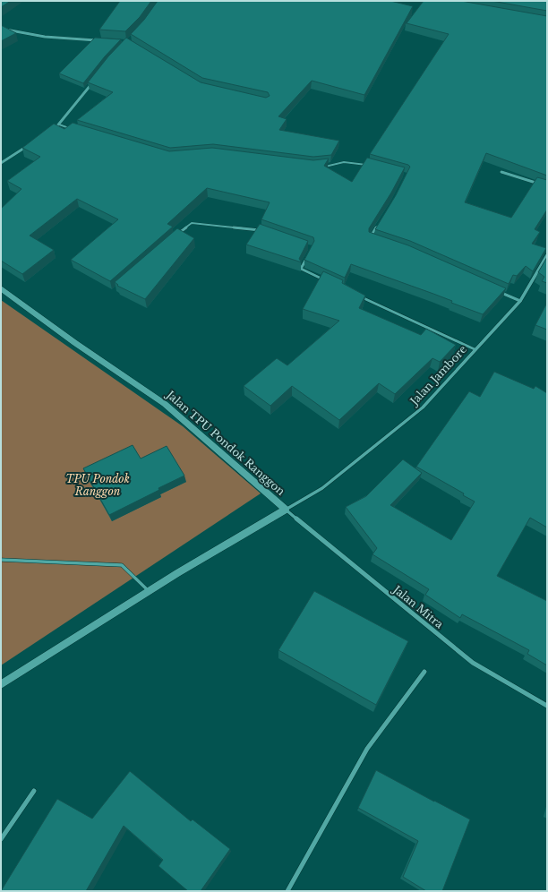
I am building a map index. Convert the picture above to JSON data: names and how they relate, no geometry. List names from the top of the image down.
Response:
{
  "streets": {
    "street": ["Jalan Jambore", "Jalan TPU Pondok Ranggon", "Jalan Mitra"]
  },
  "crossings": [
    ["Jalan Jambore", "Jalan TPU Pondok Ranggon"],
    ["Jalan Jambore", "Jalan Mitra"],
    ["Jalan TPU Pondok Ranggon", "Jalan Mitra"]
  ],
  "parks": ["TPU Pondok Ranggon"]
}
